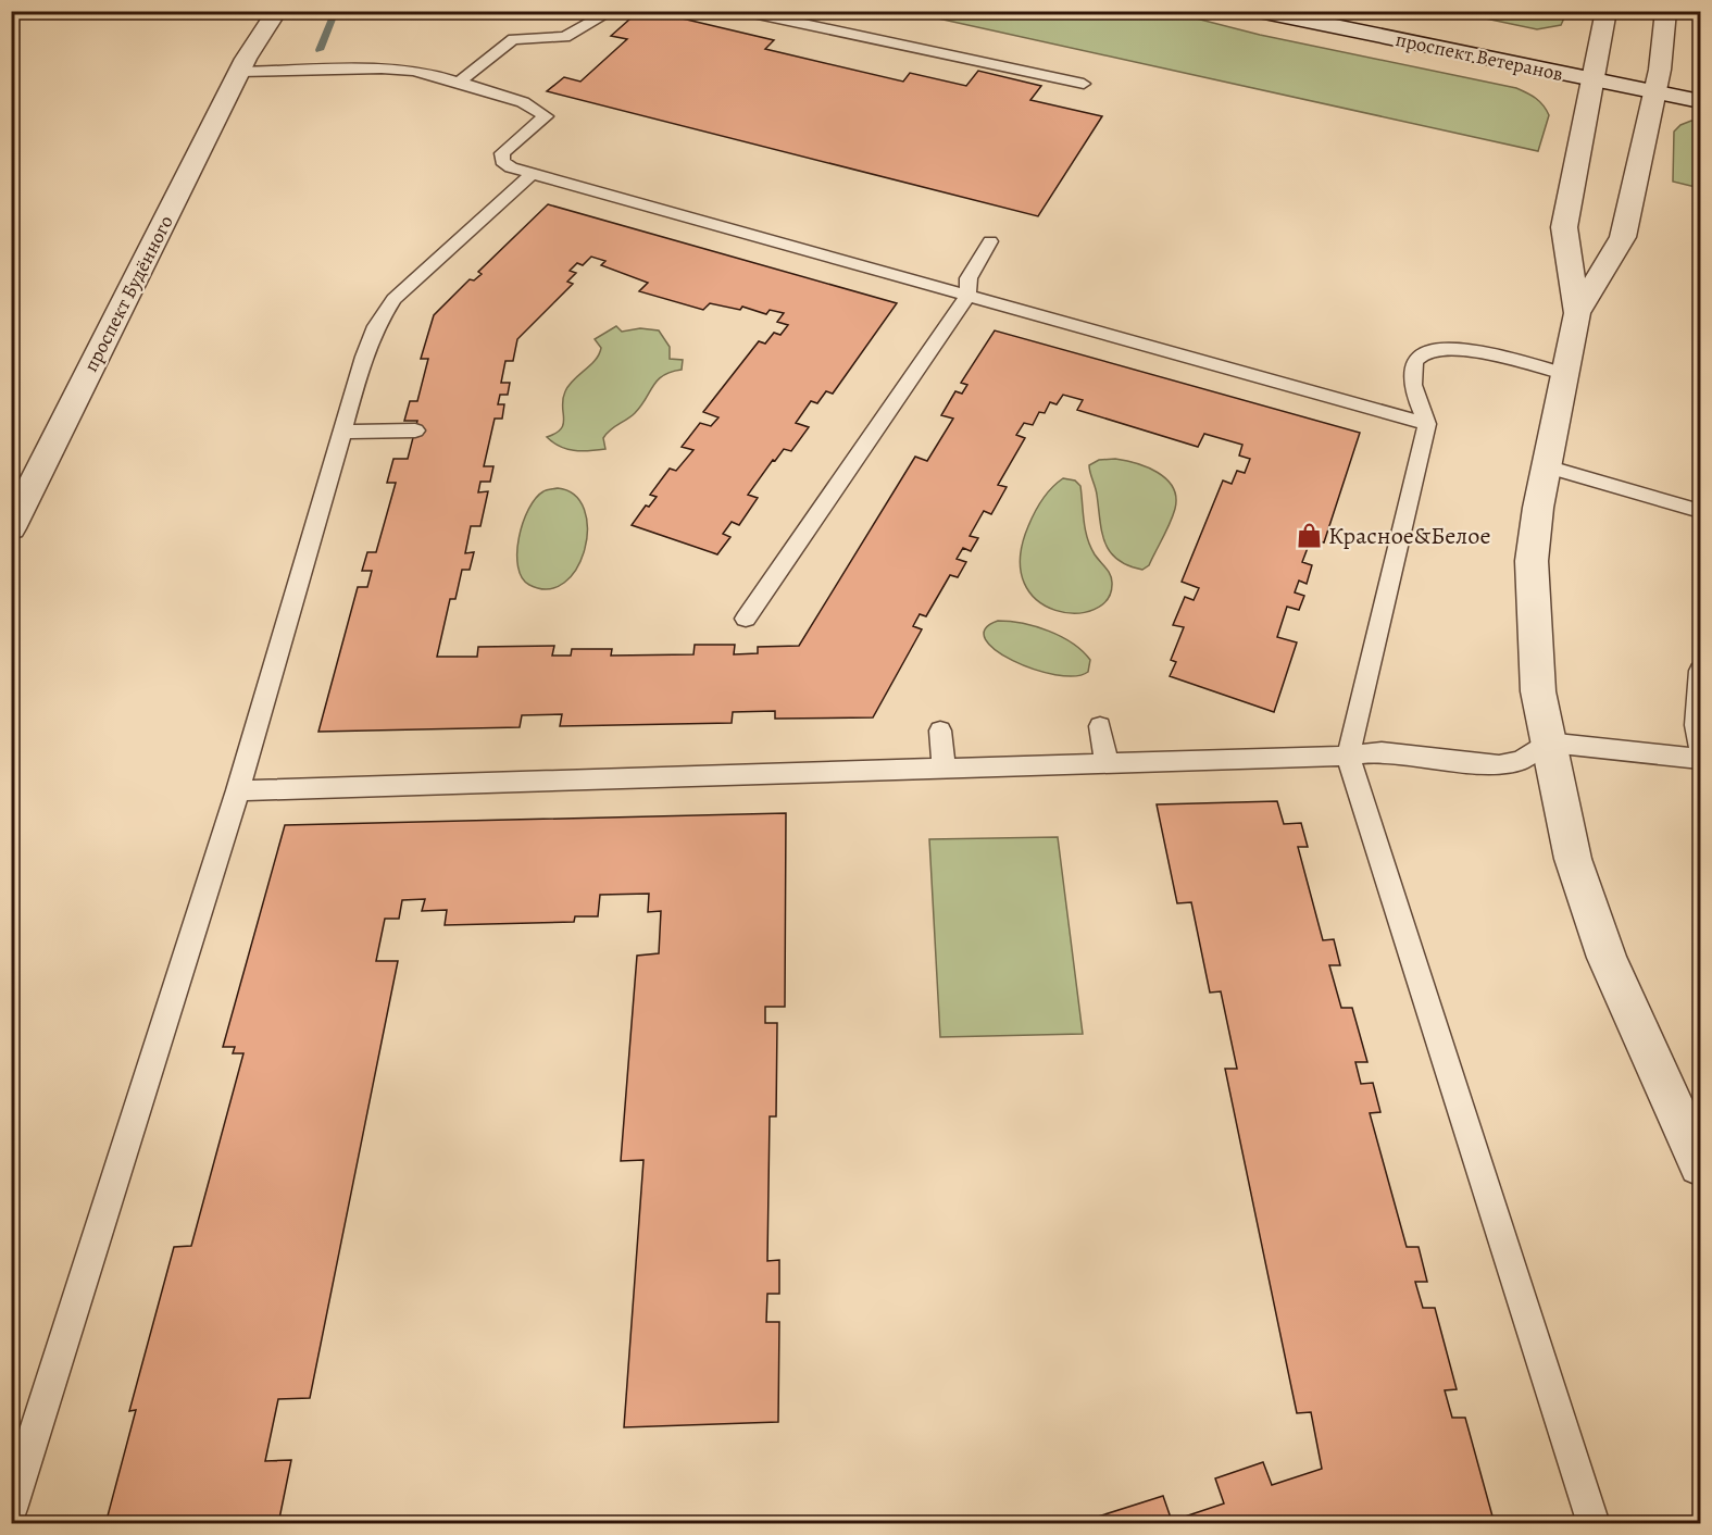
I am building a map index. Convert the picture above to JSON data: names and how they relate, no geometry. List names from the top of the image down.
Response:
{
  "streets": {
    "street": ["проспект Ветеранов", "проспект Будённого"]
  },
  "places": {
    "shop": ["Красное&Белое"]
  }
}
